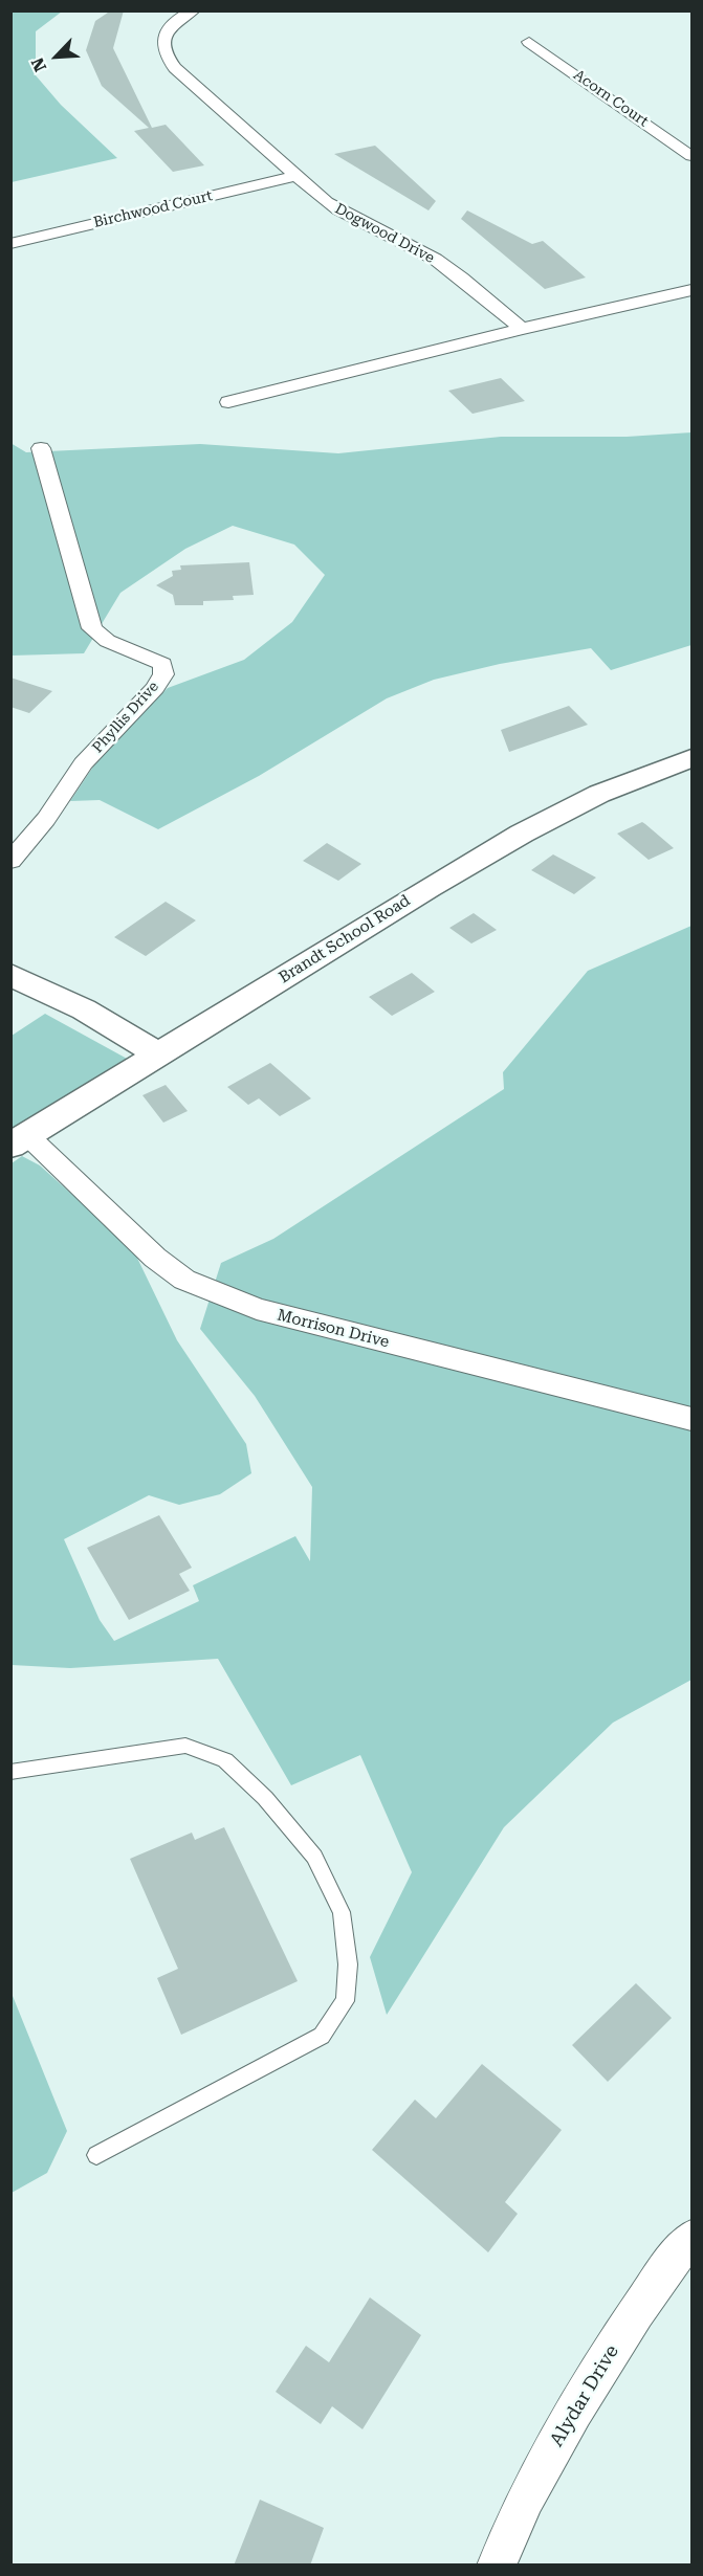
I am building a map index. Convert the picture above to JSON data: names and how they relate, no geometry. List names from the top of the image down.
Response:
{
  "streets": {
    "street": [
      "Acorn Court",
      "Birchwood Court",
      "Dogwood Drive",
      "Phyllis Drive",
      "Brandt School Road",
      "Morrison Drive",
      "Alydar Drive"
    ]
  },
  "crossings": [
    ["Birchwood Court", "Dogwood Drive"],
    ["Brandt School Road", "Morrison Drive"]
  ],
  "north": "bottom left"
}
